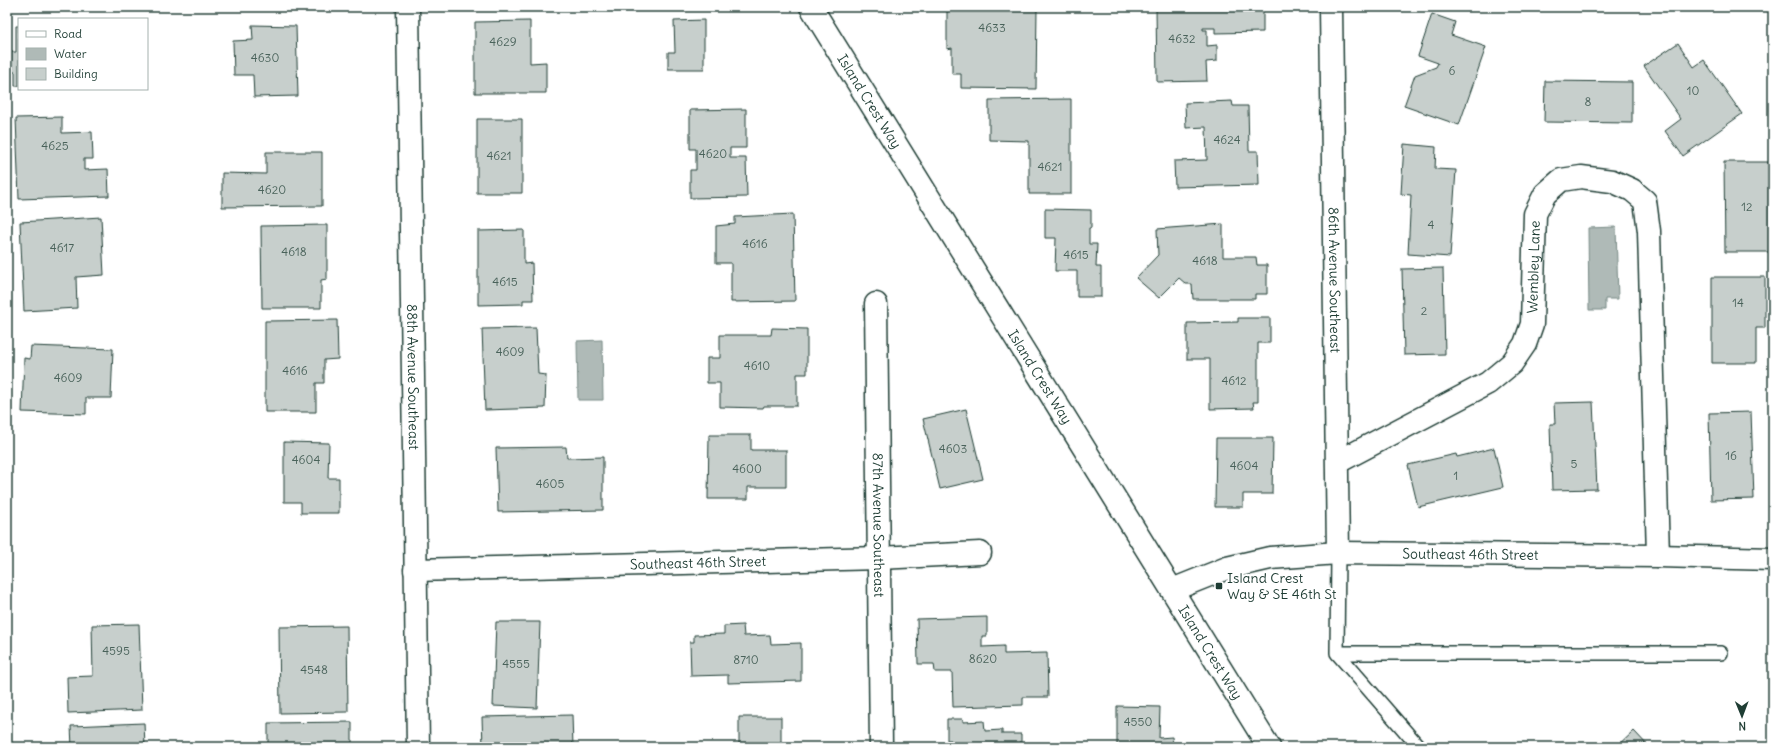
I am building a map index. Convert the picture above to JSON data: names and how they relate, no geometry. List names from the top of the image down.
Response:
{
  "streets": {
    "street": [
      "Island Crest Way",
      "Wembley Lane",
      "86th Avenue Southeast",
      "88th Avenue Southeast",
      "87th Avenue Southeast",
      "Southeast 46th Street"
    ]
  },
  "crossings": [
    ["Island Crest Way", "Southeast 46th Street"],
    ["Wembley Lane", "86th Avenue Southeast"],
    ["Wembley Lane", "Southeast 46th Street"],
    ["86th Avenue Southeast", "Southeast 46th Street"],
    ["88th Avenue Southeast", "Southeast 46th Street"],
    ["87th Avenue Southeast", "Southeast 46th Street"]
  ],
  "places": {
    "transit": ["Island Crest Way & SE 46th St"]
  },
  "house_numbers": [
    "4633",
    "4632",
    "4629",
    "4630",
    "6",
    "10",
    "8",
    "4624",
    "4625",
    "4620",
    "4621",
    "4621",
    "4620",
    "12",
    "4",
    "4616",
    "4617",
    "4618",
    "4615",
    "4618",
    "4615",
    "14",
    "2",
    "4609",
    "4610",
    "4616",
    "4609",
    "4612",
    "4603",
    "16",
    "4604",
    "5",
    "4604",
    "4600",
    "1",
    "4605",
    "4595",
    "8620",
    "8710",
    "4555",
    "4548",
    "4550"
  ],
  "legend": ["Road", "Water", "Building"],
  "north": "bottom"
}
